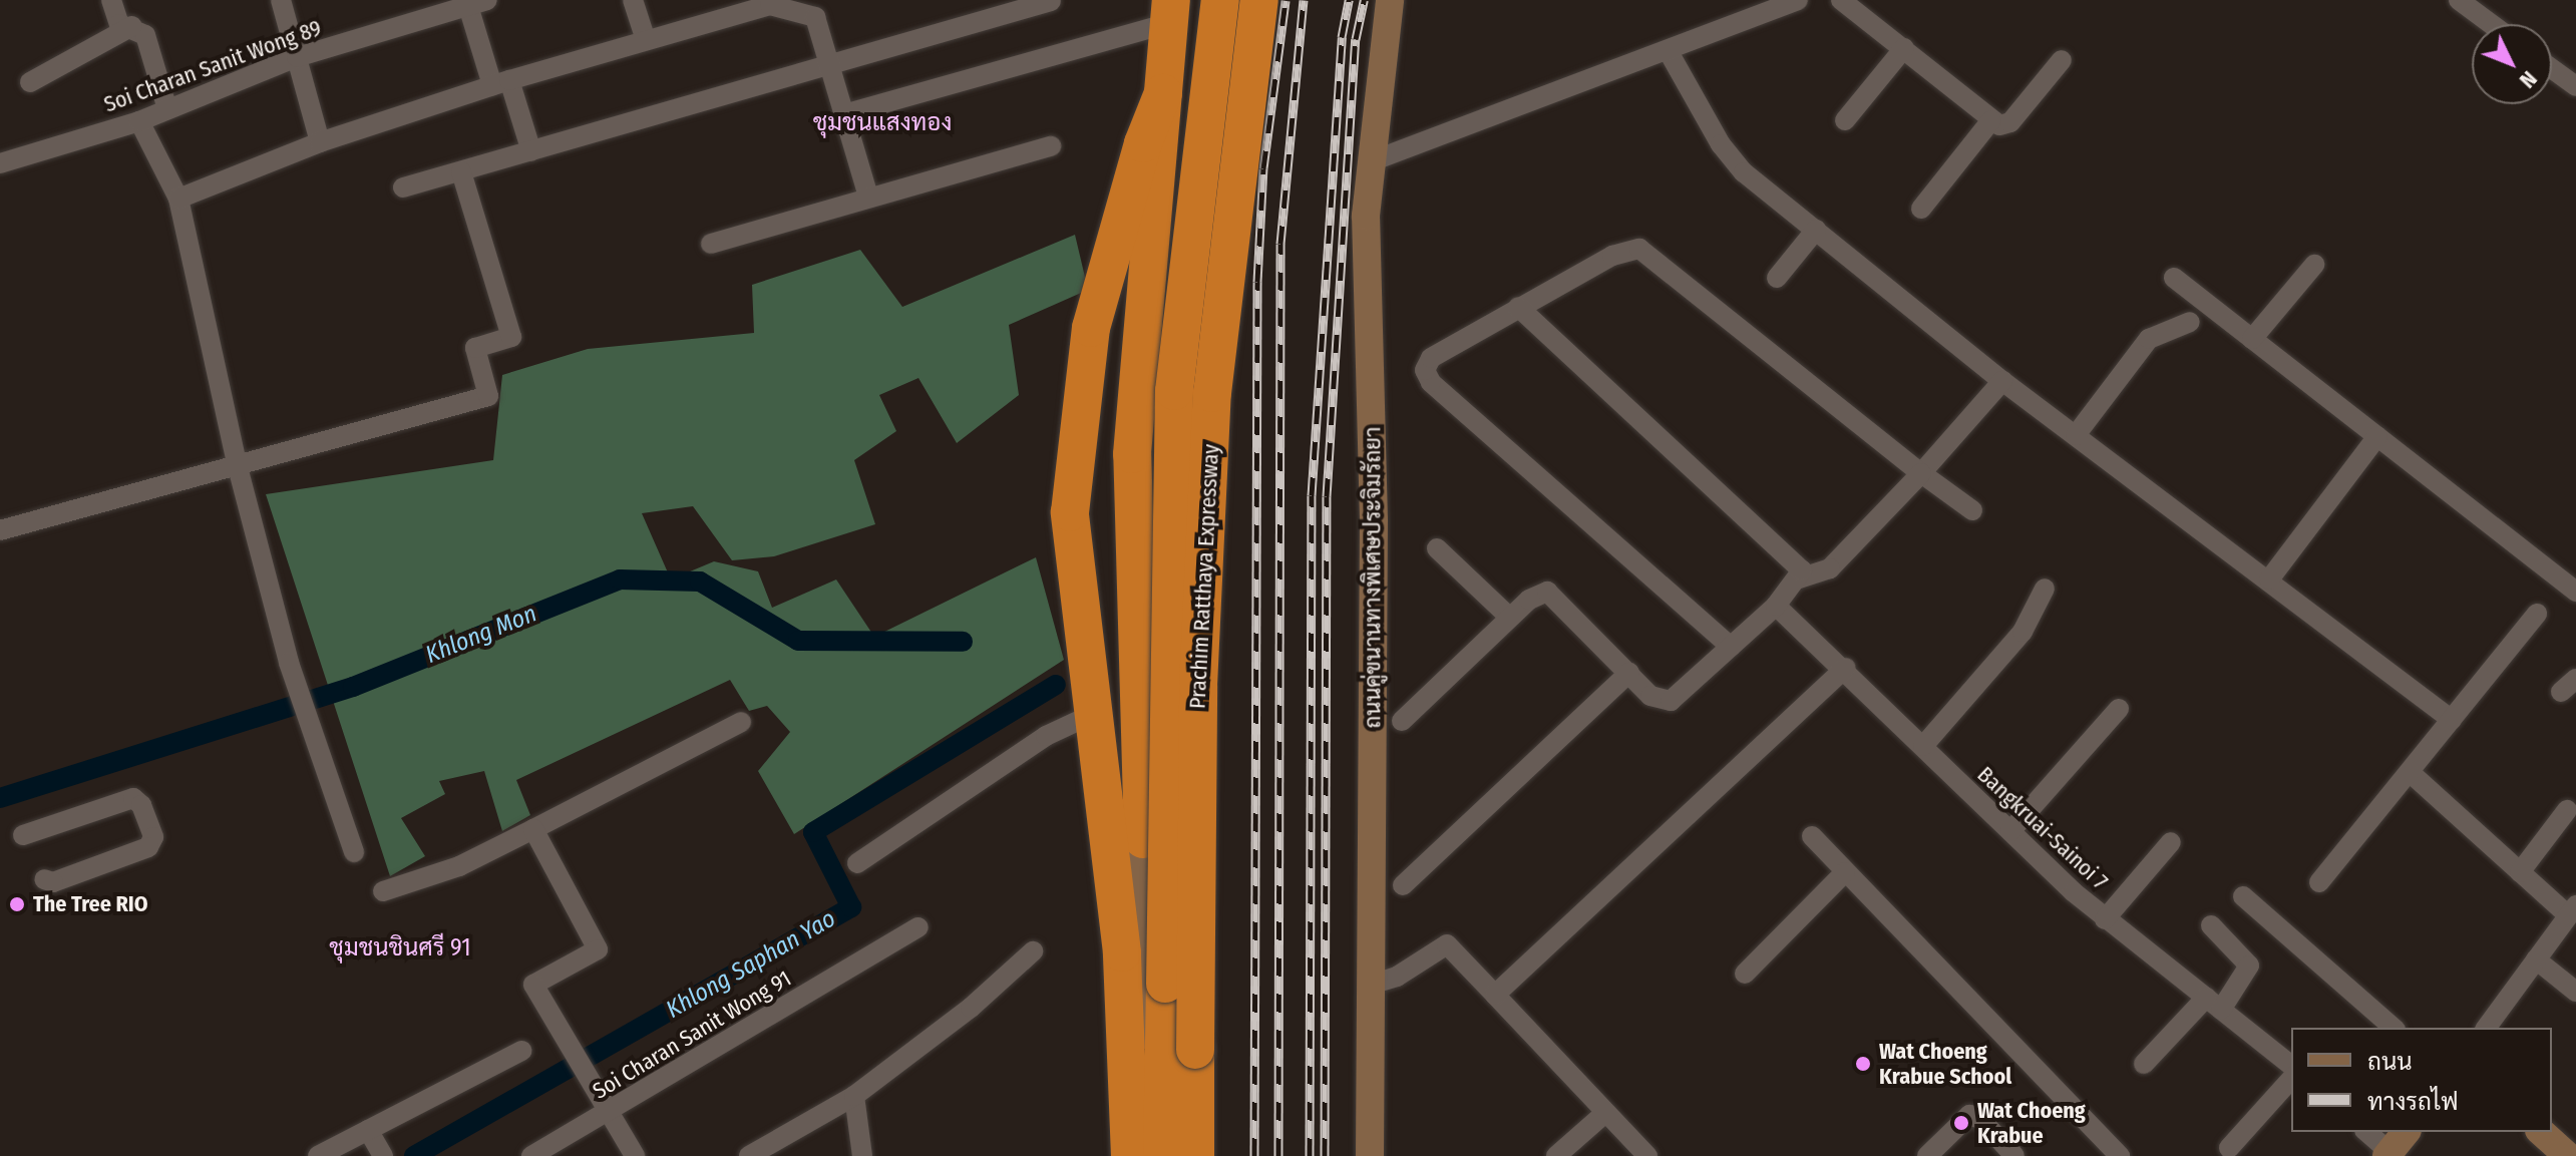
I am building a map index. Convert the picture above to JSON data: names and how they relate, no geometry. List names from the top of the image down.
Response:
{
  "streets": {
    "highway": ["Prachim Ratthaya Expressway"],
    "main road": ["ถนนคู่ขนานทางพิเศษประจิมรัถยา"],
    "street": ["Soi Charan Sanit Wong 89", "Bangkruai-Sainoi 7", "Soi Charan Sanit Wong 91"]
  },
  "districts": ["ชุมชนแสงทอง", "ชุมชนชินศรี 91"],
  "water": ["Khlong Mon", "Khlong Saphan Yao"],
  "places": ["The Tree RIO", "Wat Choeng Krabue School", "Wat Choeng Krabue"],
  "legend": ["ถนน", "ทางรถไฟ"],
  "north": "bottom right"
}
